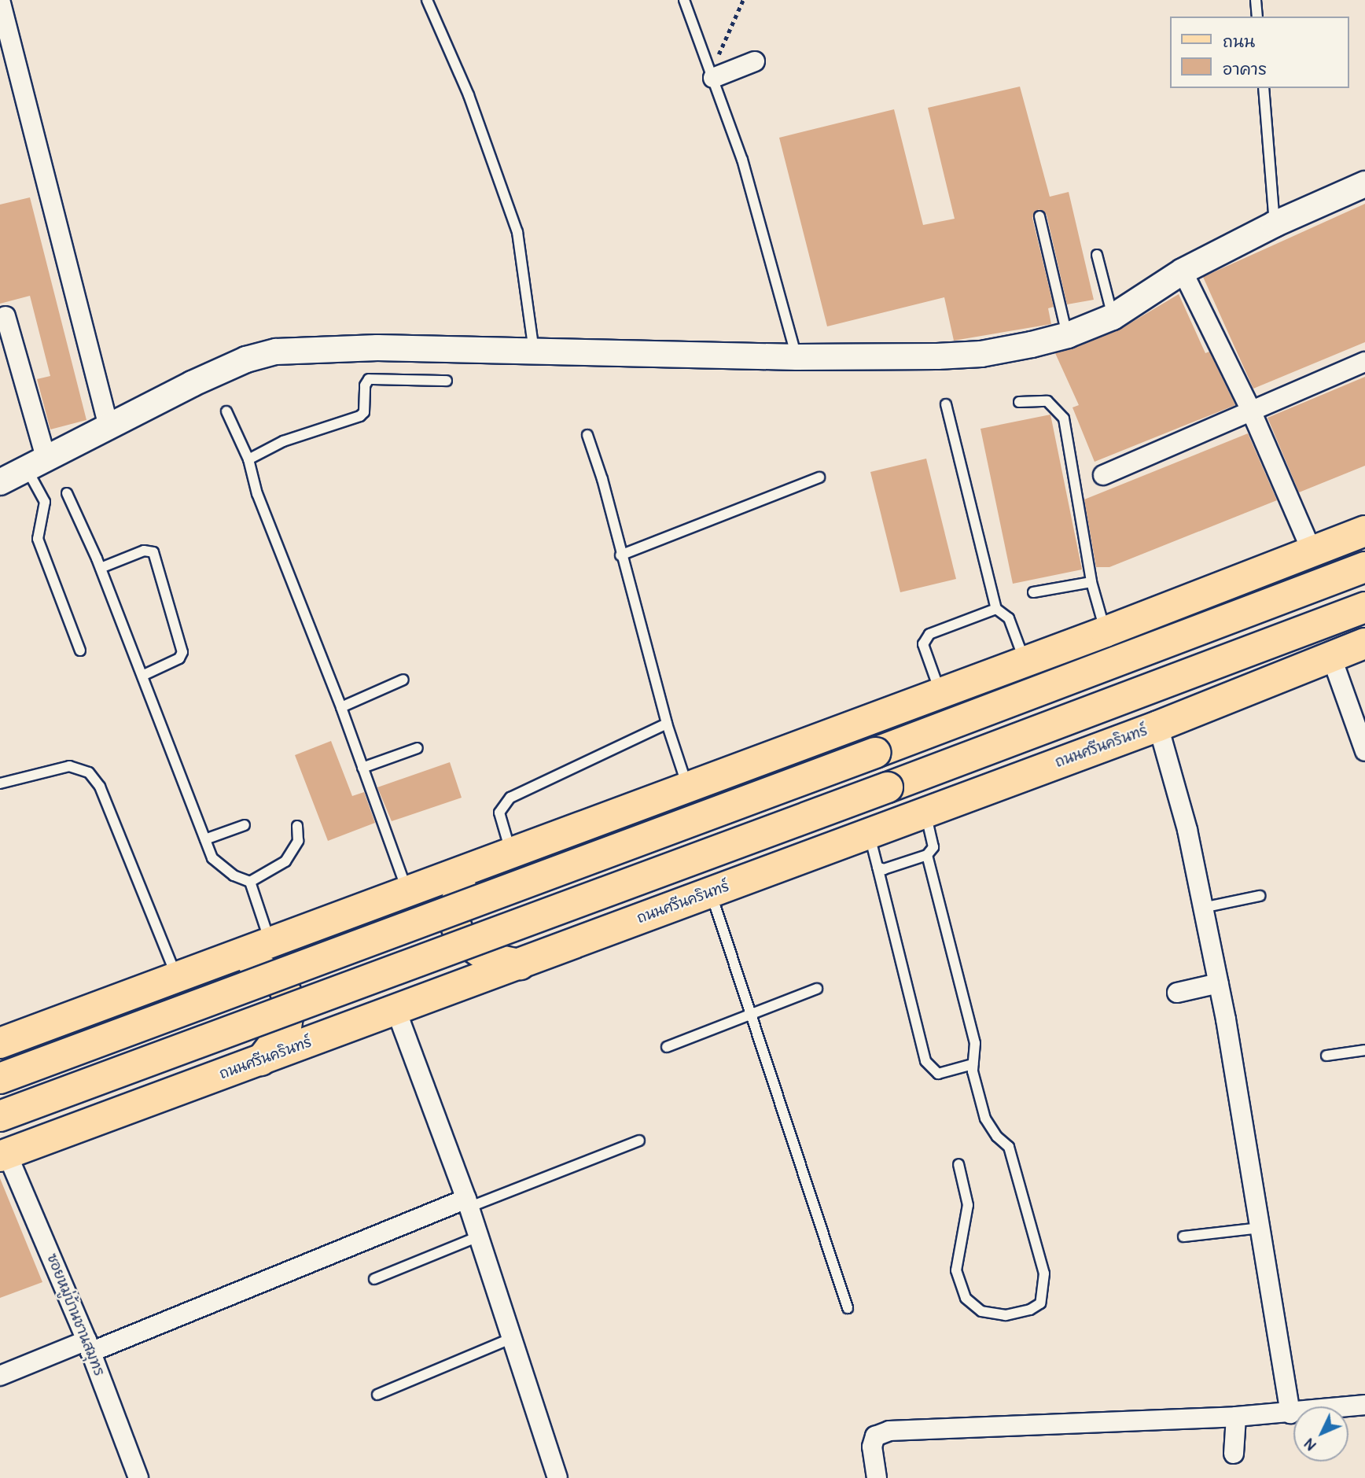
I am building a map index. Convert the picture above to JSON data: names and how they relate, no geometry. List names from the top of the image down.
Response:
{
  "streets": {
    "main road": ["ถนนศรีนครินทร์"],
    "street": ["ซอยหมู่บ้านชานสมุทร"]
  },
  "crossings": [
    ["ถนนศรีนครินทร์", "ซอยหมู่บ้านชานสมุทร"]
  ],
  "legend": ["ถนน", "อาคาร"],
  "north": "bottom left"
}
